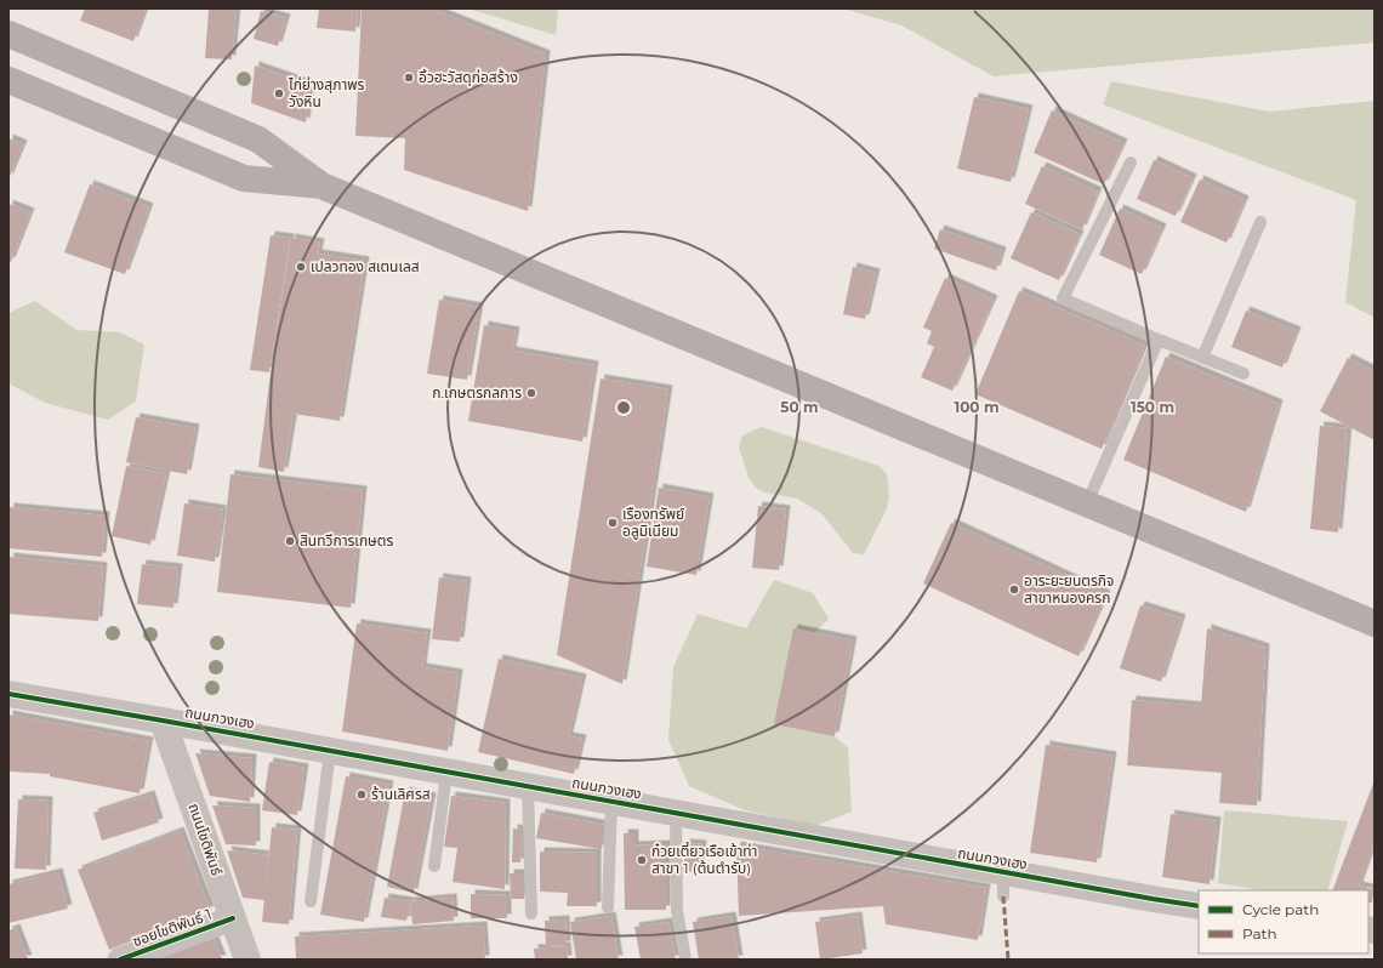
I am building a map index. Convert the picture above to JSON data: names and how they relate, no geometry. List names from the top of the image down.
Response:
{
  "streets": {
    "street": ["ถนนกวงเฮง", "ถนนโชติพันธ์", "ซอยโชติพันธ์ 1"]
  },
  "crossings": [
    ["ถนนกวงเฮง", "ถนนโชติพันธ์"],
    ["ถนนโชติพันธ์", "ซอยโชติพันธ์ 1"]
  ],
  "places": [
    "อิ้วฮะวัสดุก่อสร้าง",
    "ไก่ย่างสุภาพร วังหิน",
    "เปลวทอง สเตนเลส",
    "ก.เกษตรกลการ",
    "เรืองทรัพย์ อลูมิเนียม",
    "สินทวีการเกษตร",
    "อาระยะยนตรกิจ สาขาหนองครก",
    "ร้านเลิศรส",
    "ก๋วยเตี๋ยวเรือเข้าท่า สาขา 1 (ต้นตำรับ)"
  ],
  "legend": ["Cycle path", "Path"],
  "rings": ["50 m", "100 m", "150 m"]
}
